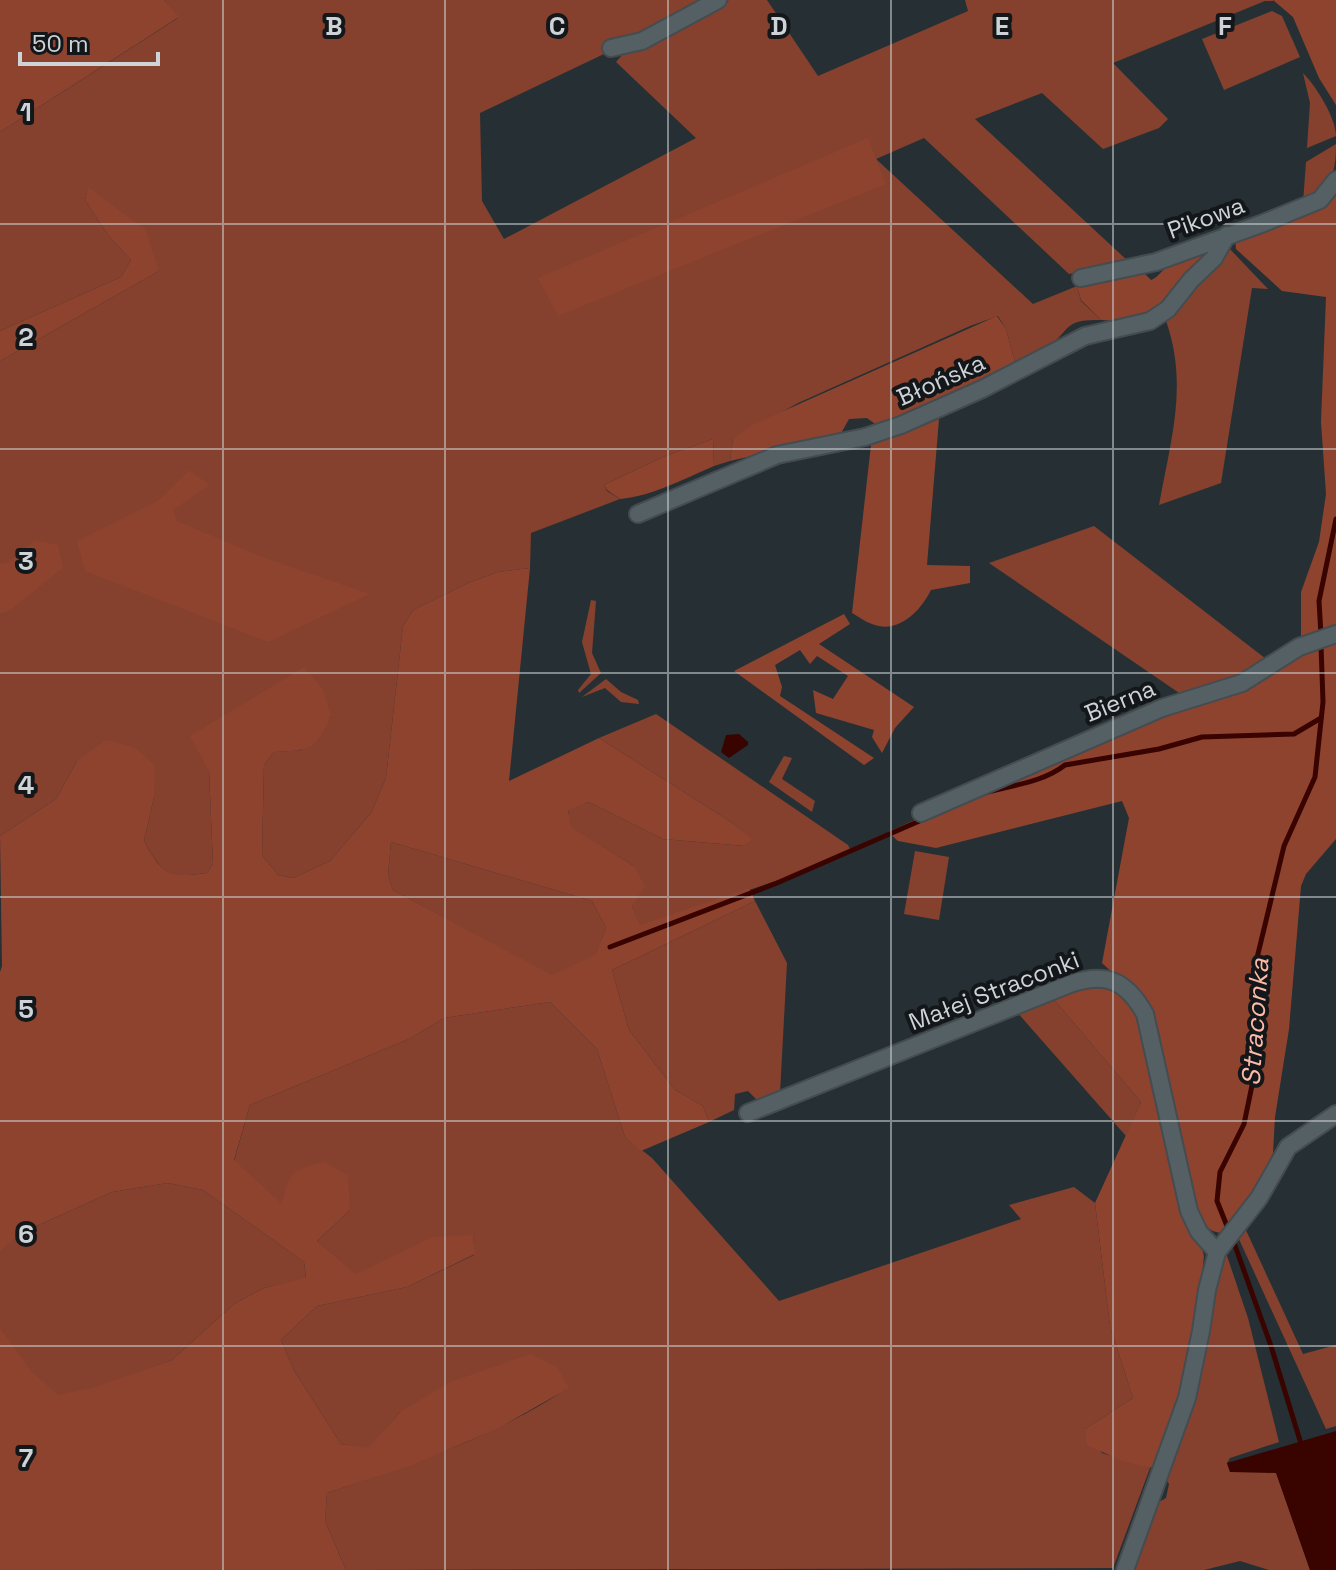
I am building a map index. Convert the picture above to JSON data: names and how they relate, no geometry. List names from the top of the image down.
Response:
{
  "streets": {
    "street": [
      "Pikowa",
      "Błońska",
      "Bierna",
      "Małej Straconki"
    ]
  },
  "crossings": [
    ["Pikowa", "Błońska"]
  ],
  "water": ["Straconka"],
  "scale_bar": "50 m",
  "grid": {
    "columns": [
      "B",
      "C",
      "D",
      "E",
      "F"
    ],
    "rows": [
      "1",
      "2",
      "3",
      "4",
      "5",
      "6",
      "7"
    ]
  }
}
